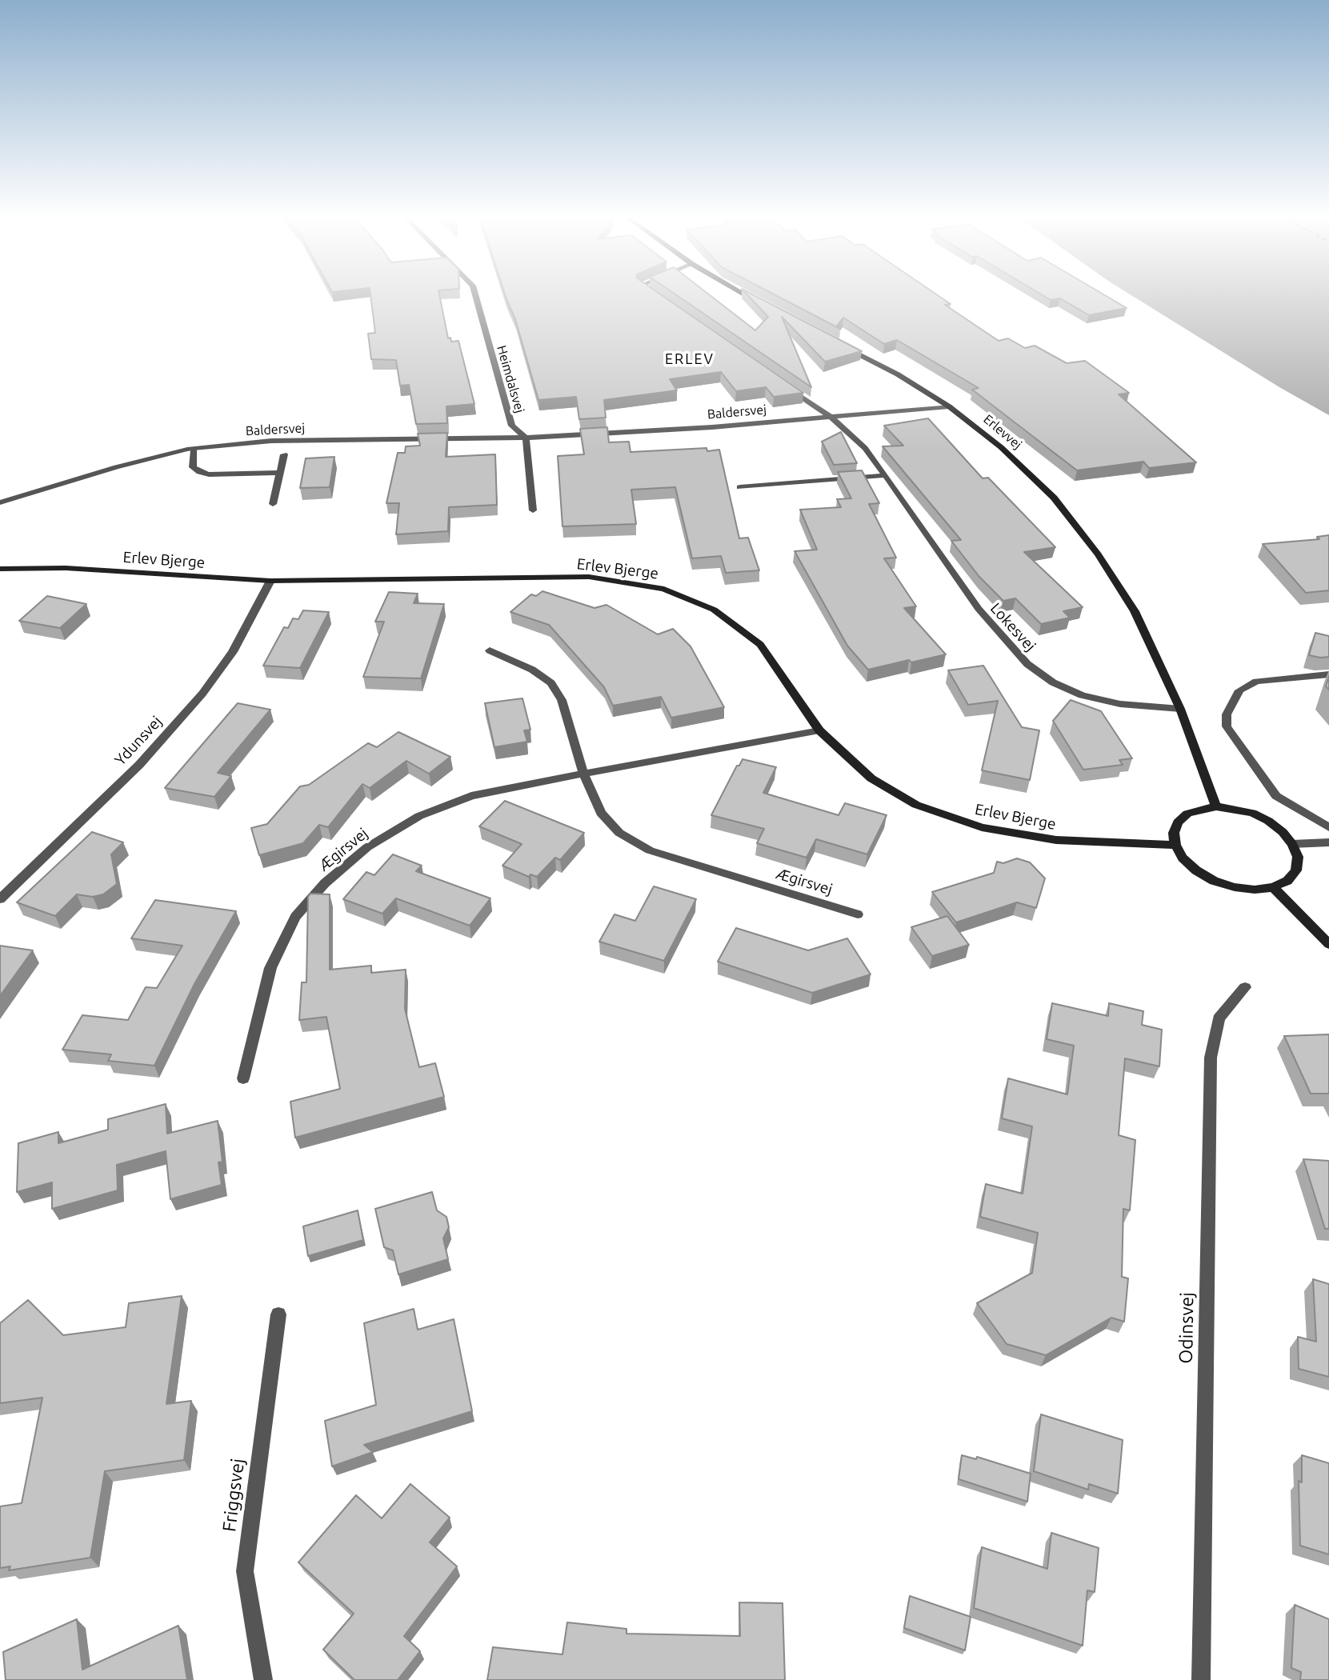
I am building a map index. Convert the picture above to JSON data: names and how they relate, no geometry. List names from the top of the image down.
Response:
{
  "streets": {
    "street": [
      "Heimdalsvej",
      "Baldersvej",
      "Erlevvej",
      "Erlev Bjerge",
      "Lokesvej",
      "Ydunsvej",
      "Ægirsvej",
      "Odinsvej",
      "Friggsvej"
    ]
  },
  "crossings": [
    ["Heimdalsvej", "Baldersvej"],
    ["Baldersvej", "Erlevvej"],
    ["Baldersvej", "Lokesvej"],
    ["Erlevvej", "Erlev Bjerge"],
    ["Erlevvej", "Lokesvej"],
    ["Erlev Bjerge", "Ydunsvej"],
    ["Erlev Bjerge", "Ægirsvej"]
  ],
  "districts": ["ERLEV"]
}
